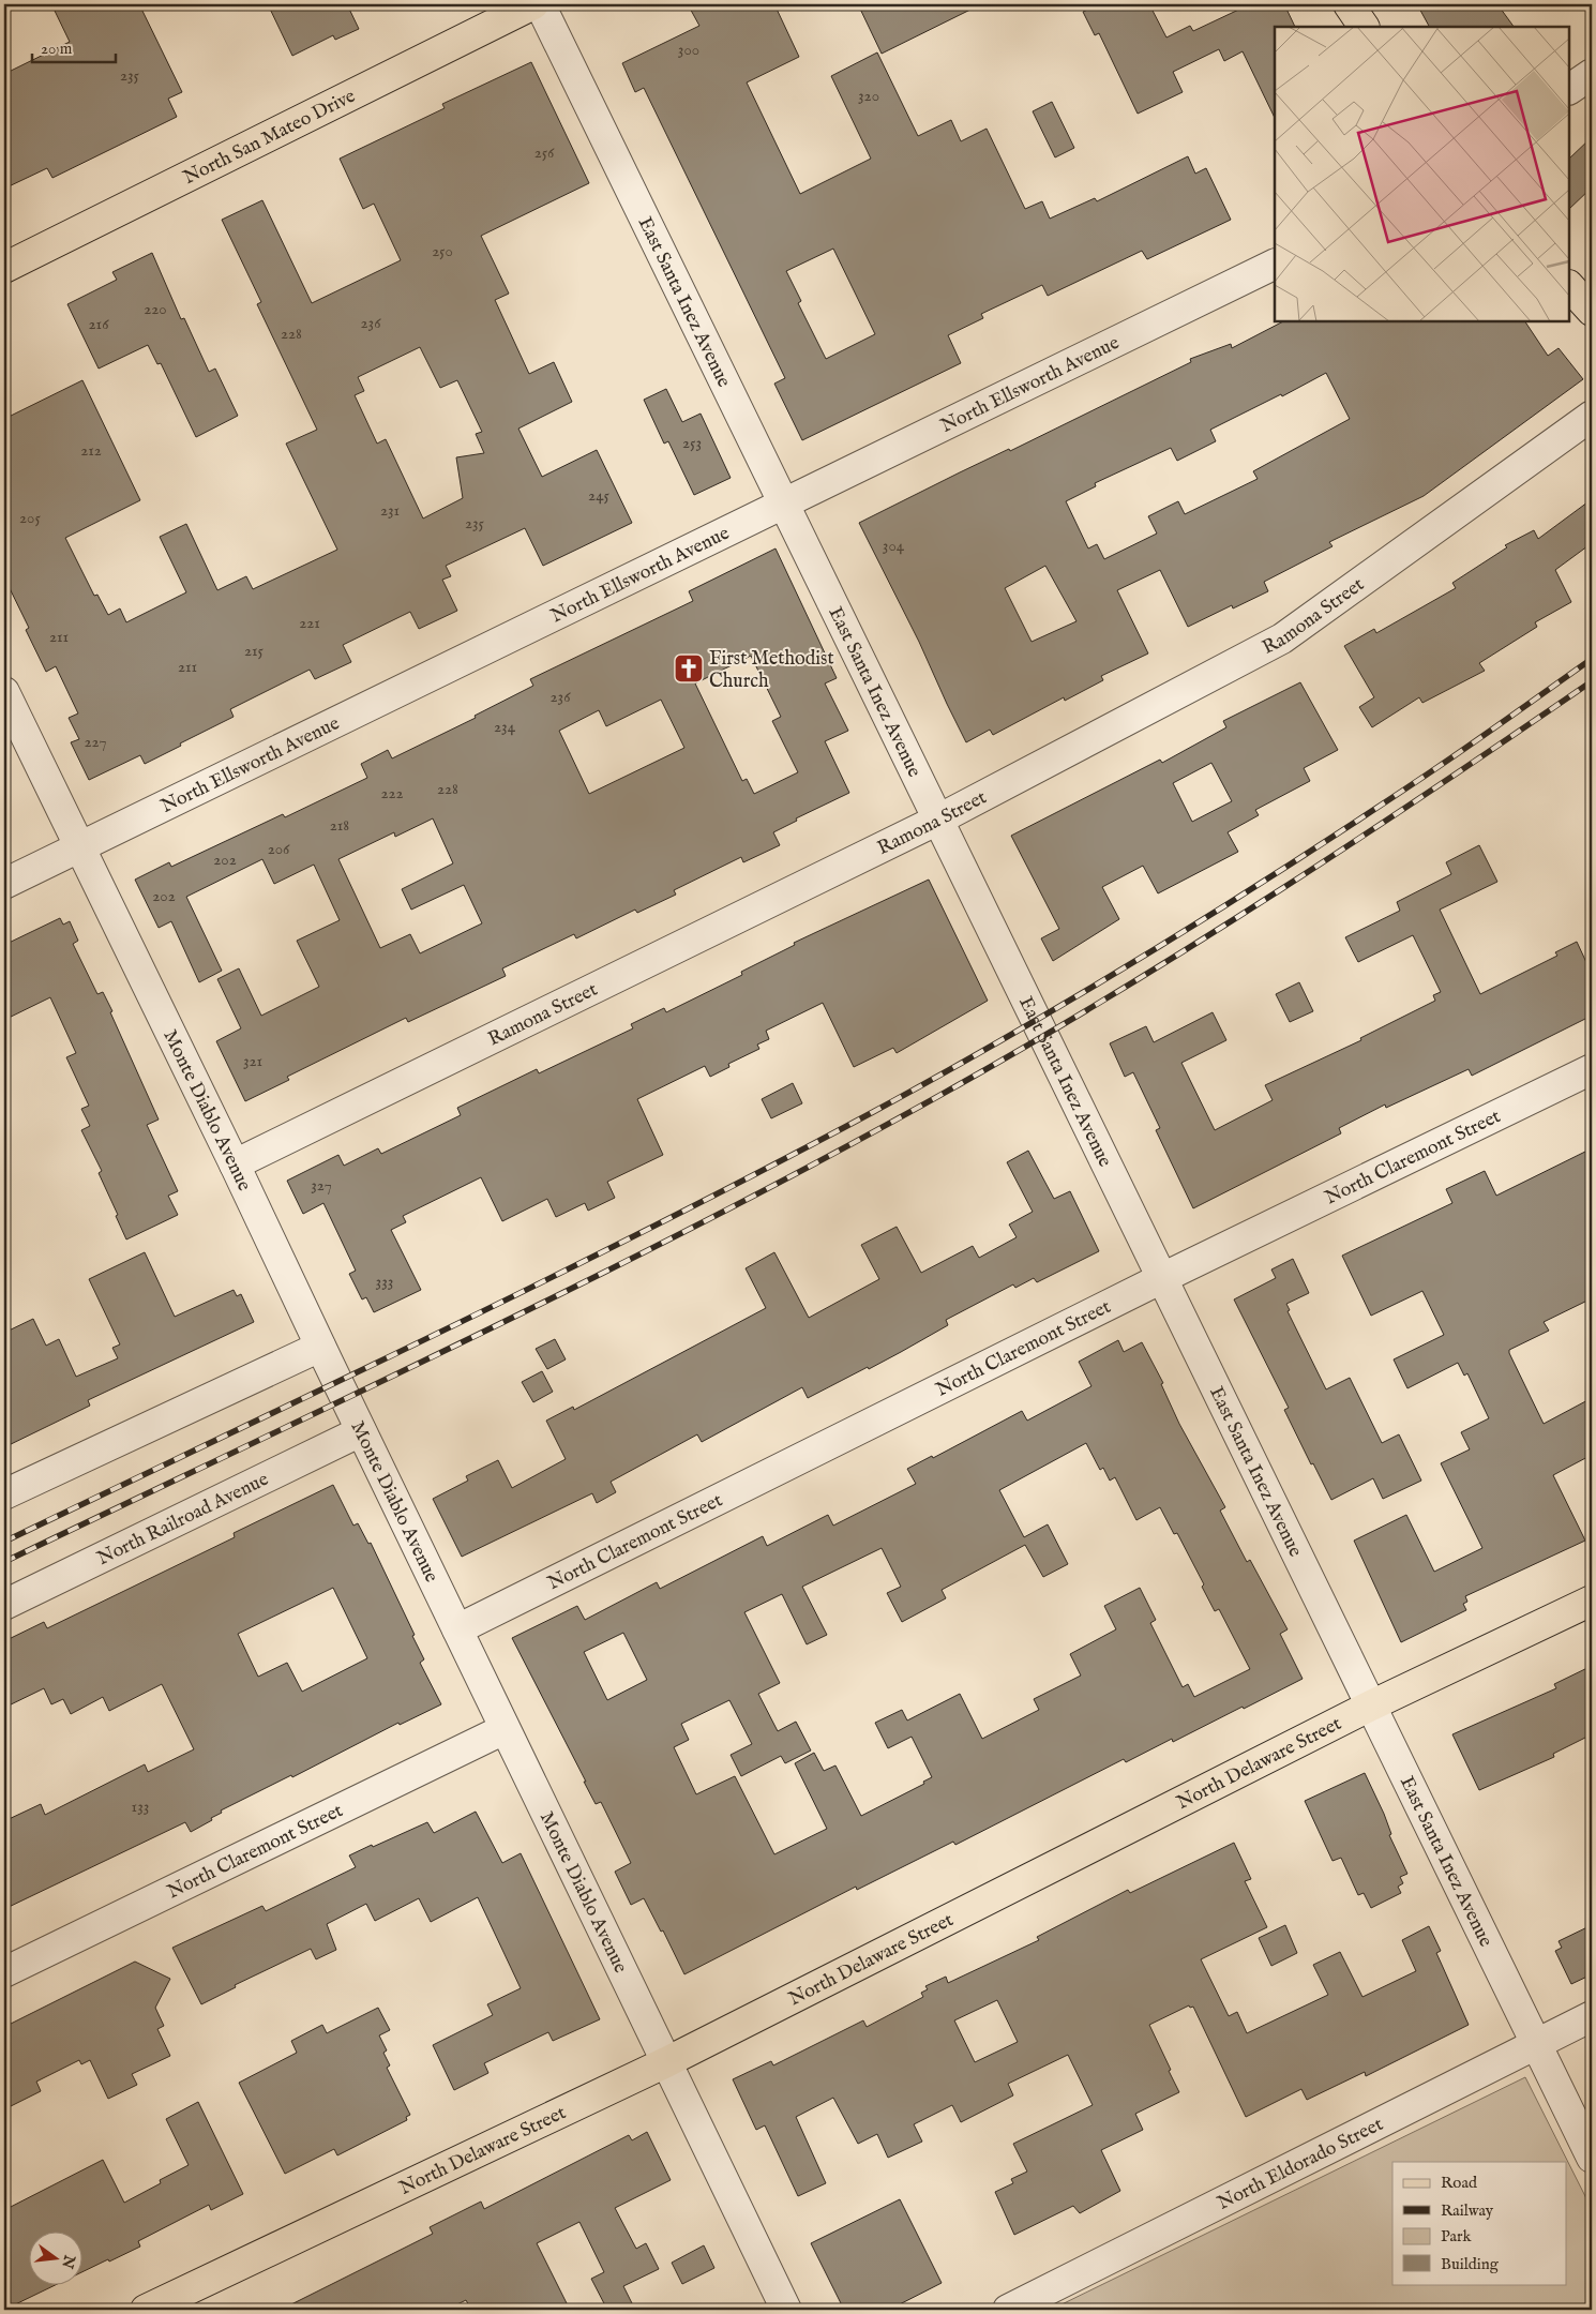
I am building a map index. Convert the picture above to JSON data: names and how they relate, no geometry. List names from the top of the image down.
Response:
{
  "streets": {
    "main road": ["North San Mateo Drive", "North Delaware Street"],
    "street": [
      "East Santa Inez Avenue",
      "North Ellsworth Avenue",
      "Ramona Street",
      "Monte Diablo Avenue",
      "North Claremont Street",
      "North Railroad Avenue",
      "North Eldorado Street"
    ]
  },
  "crossings": [
    ["East Santa Inez Avenue", "North Ellsworth Avenue"],
    ["East Santa Inez Avenue", "Ramona Street"],
    ["East Santa Inez Avenue", "North Claremont Street"],
    ["East Santa Inez Avenue", "North Delaware Street"],
    ["East Santa Inez Avenue", "North Eldorado Street"],
    ["North Ellsworth Avenue", "Monte Diablo Avenue"],
    ["Ramona Street", "Monte Diablo Avenue"],
    ["Monte Diablo Avenue", "North Claremont Street"],
    ["Monte Diablo Avenue", "North Railroad Avenue"],
    ["Monte Diablo Avenue", "North Delaware Street"]
  ],
  "places": {
    "church": ["First Methodist Church"]
  },
  "house_numbers": [
    "300",
    "235",
    "320",
    "256",
    "250",
    "220",
    "236",
    "216",
    "228",
    "253",
    "212",
    "245",
    "231",
    "205",
    "235",
    "304",
    "221",
    "211",
    "215",
    "211",
    "236",
    "234",
    "227",
    "228",
    "222",
    "218",
    "206",
    "202",
    "202",
    "321",
    "327",
    "333",
    "133"
  ],
  "legend": [
    "Road",
    "Railway",
    "Park",
    "Building"
  ],
  "scale_bar": "20 m",
  "north": "right"
}
